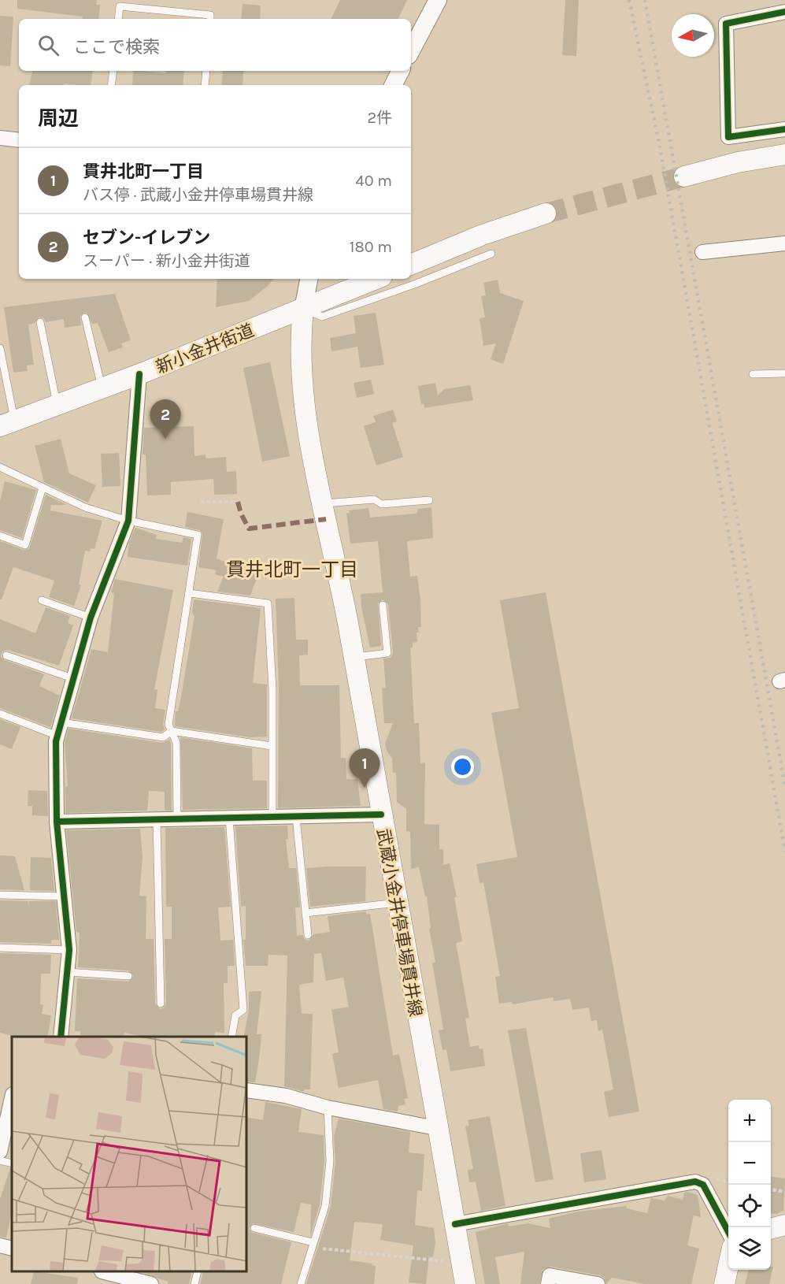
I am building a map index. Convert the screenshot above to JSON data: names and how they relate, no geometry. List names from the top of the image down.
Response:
{
  "streets": {
    "main road": ["新小金井街道", "武蔵小金井停車場貫井線"]
  },
  "crossings": [
    ["新小金井街道", "武蔵小金井停車場貫井線"]
  ],
  "districts": ["貫井北町一丁目"],
  "north": "left",
  "page": {
    "search": "ここで検索",
    "heading": ["周辺", "2件"],
    "list": [
      {
        "mark": "1",
        "name": "貫井北町一丁目",
        "note": "バス停 · 武蔵小金井停車場貫井線",
        "value": "40 m"
      },
      {
        "mark": "2",
        "name": "セブン-イレブン",
        "note": "スーパー · 新小金井街道",
        "value": "180 m"
      }
    ],
    "pins": ["2", "1"],
    "map_buttons": ["+", "−"]
  }
}
